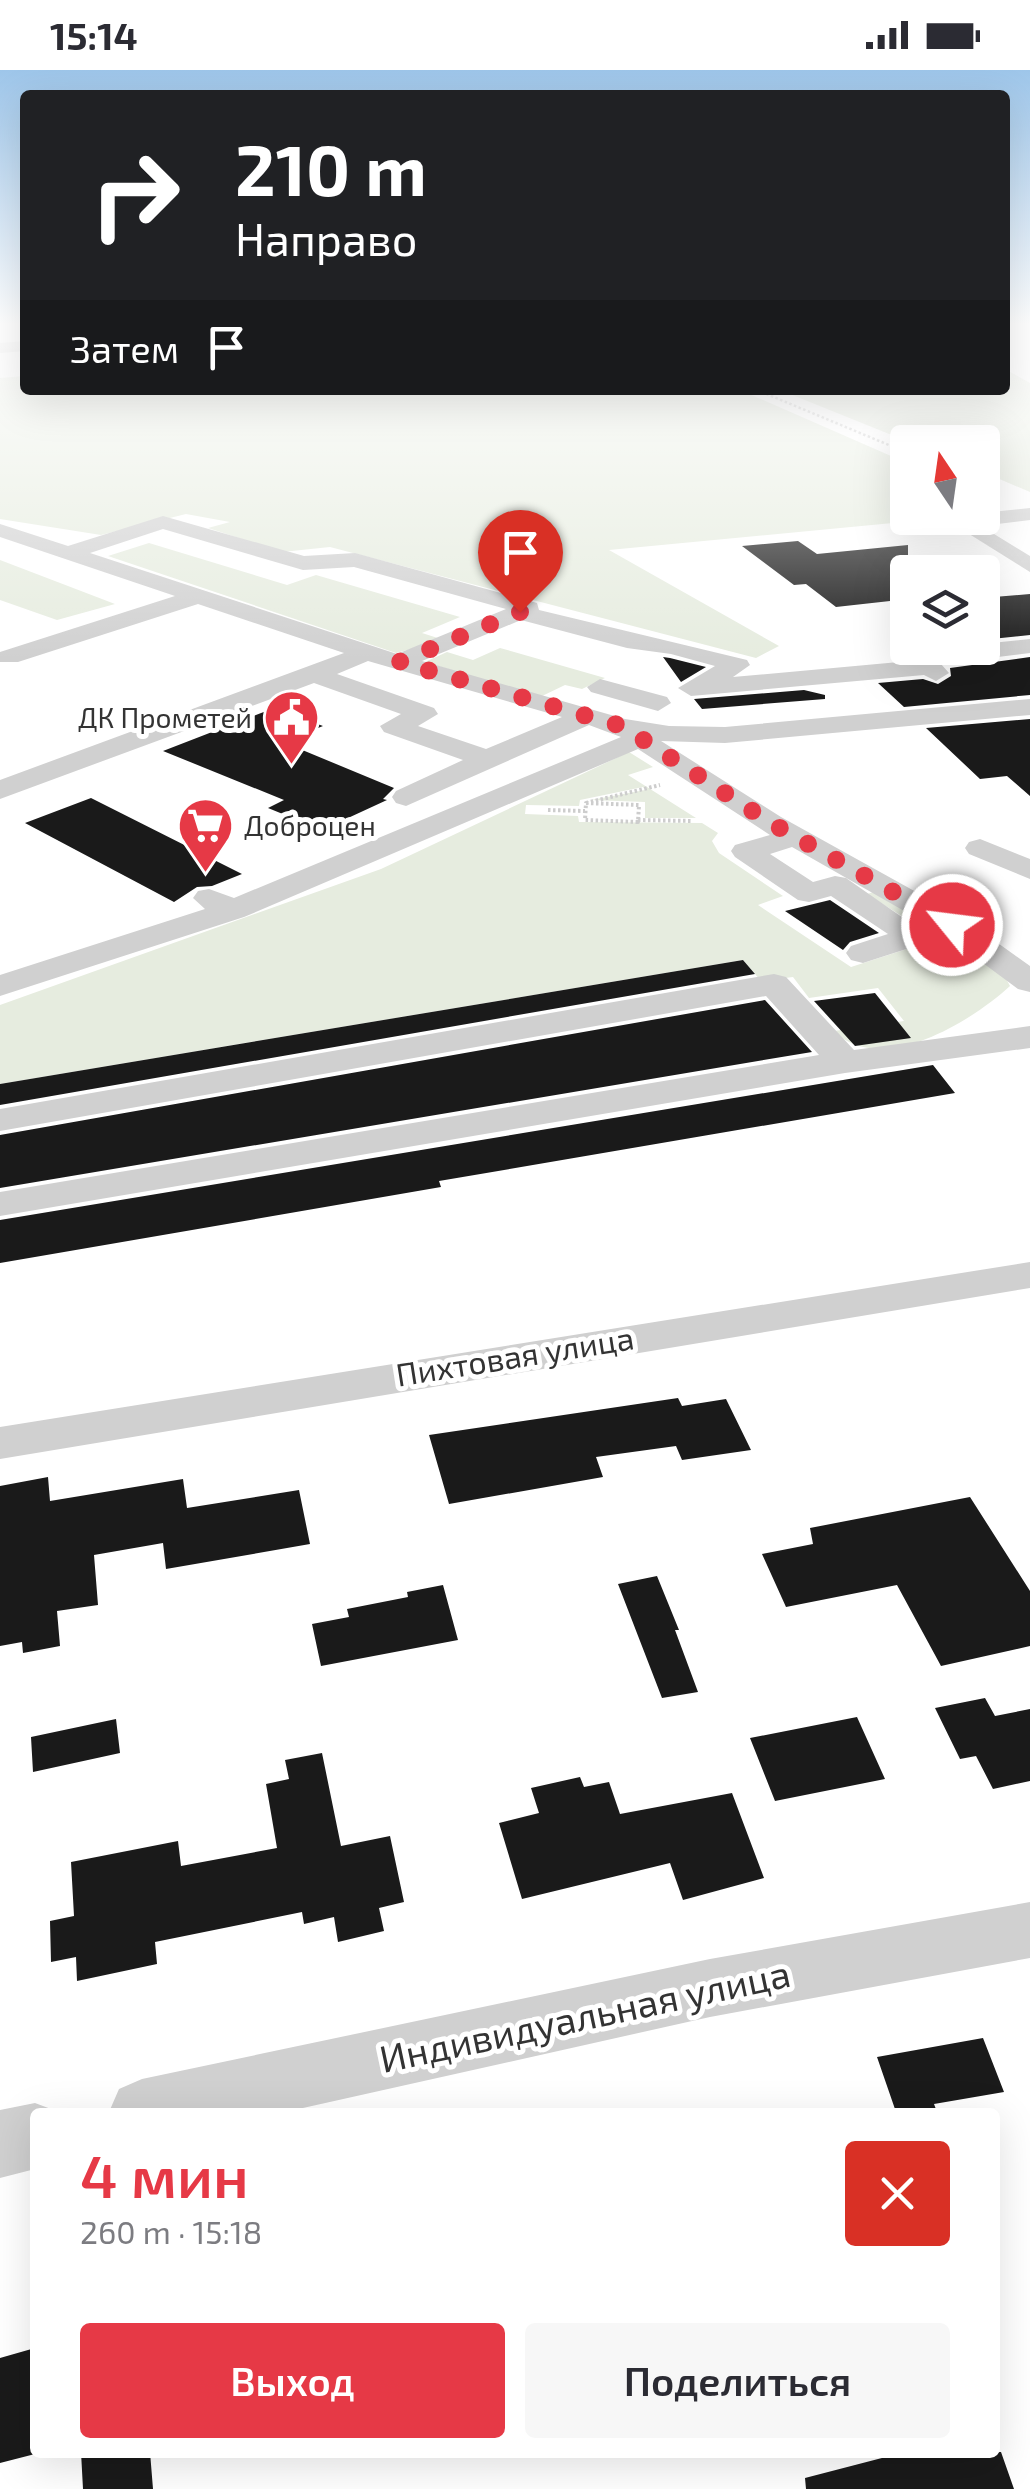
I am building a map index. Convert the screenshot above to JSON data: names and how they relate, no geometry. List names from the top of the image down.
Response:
{
  "streets": {
    "street": ["Пихтовая улица", "Индивидуальная улица"]
  },
  "places": {
    "public building": ["ДК Прометей"],
    "supermarket": ["Доброцен"]
  },
  "north": "top",
  "page": {
    "status": "15:14",
    "turn": ["210 m", "Направо"],
    "then": "Затем",
    "heading": ["4 мин", "260 m · 15:18"],
    "buttons": ["Выход", "Поделиться"]
  }
}
